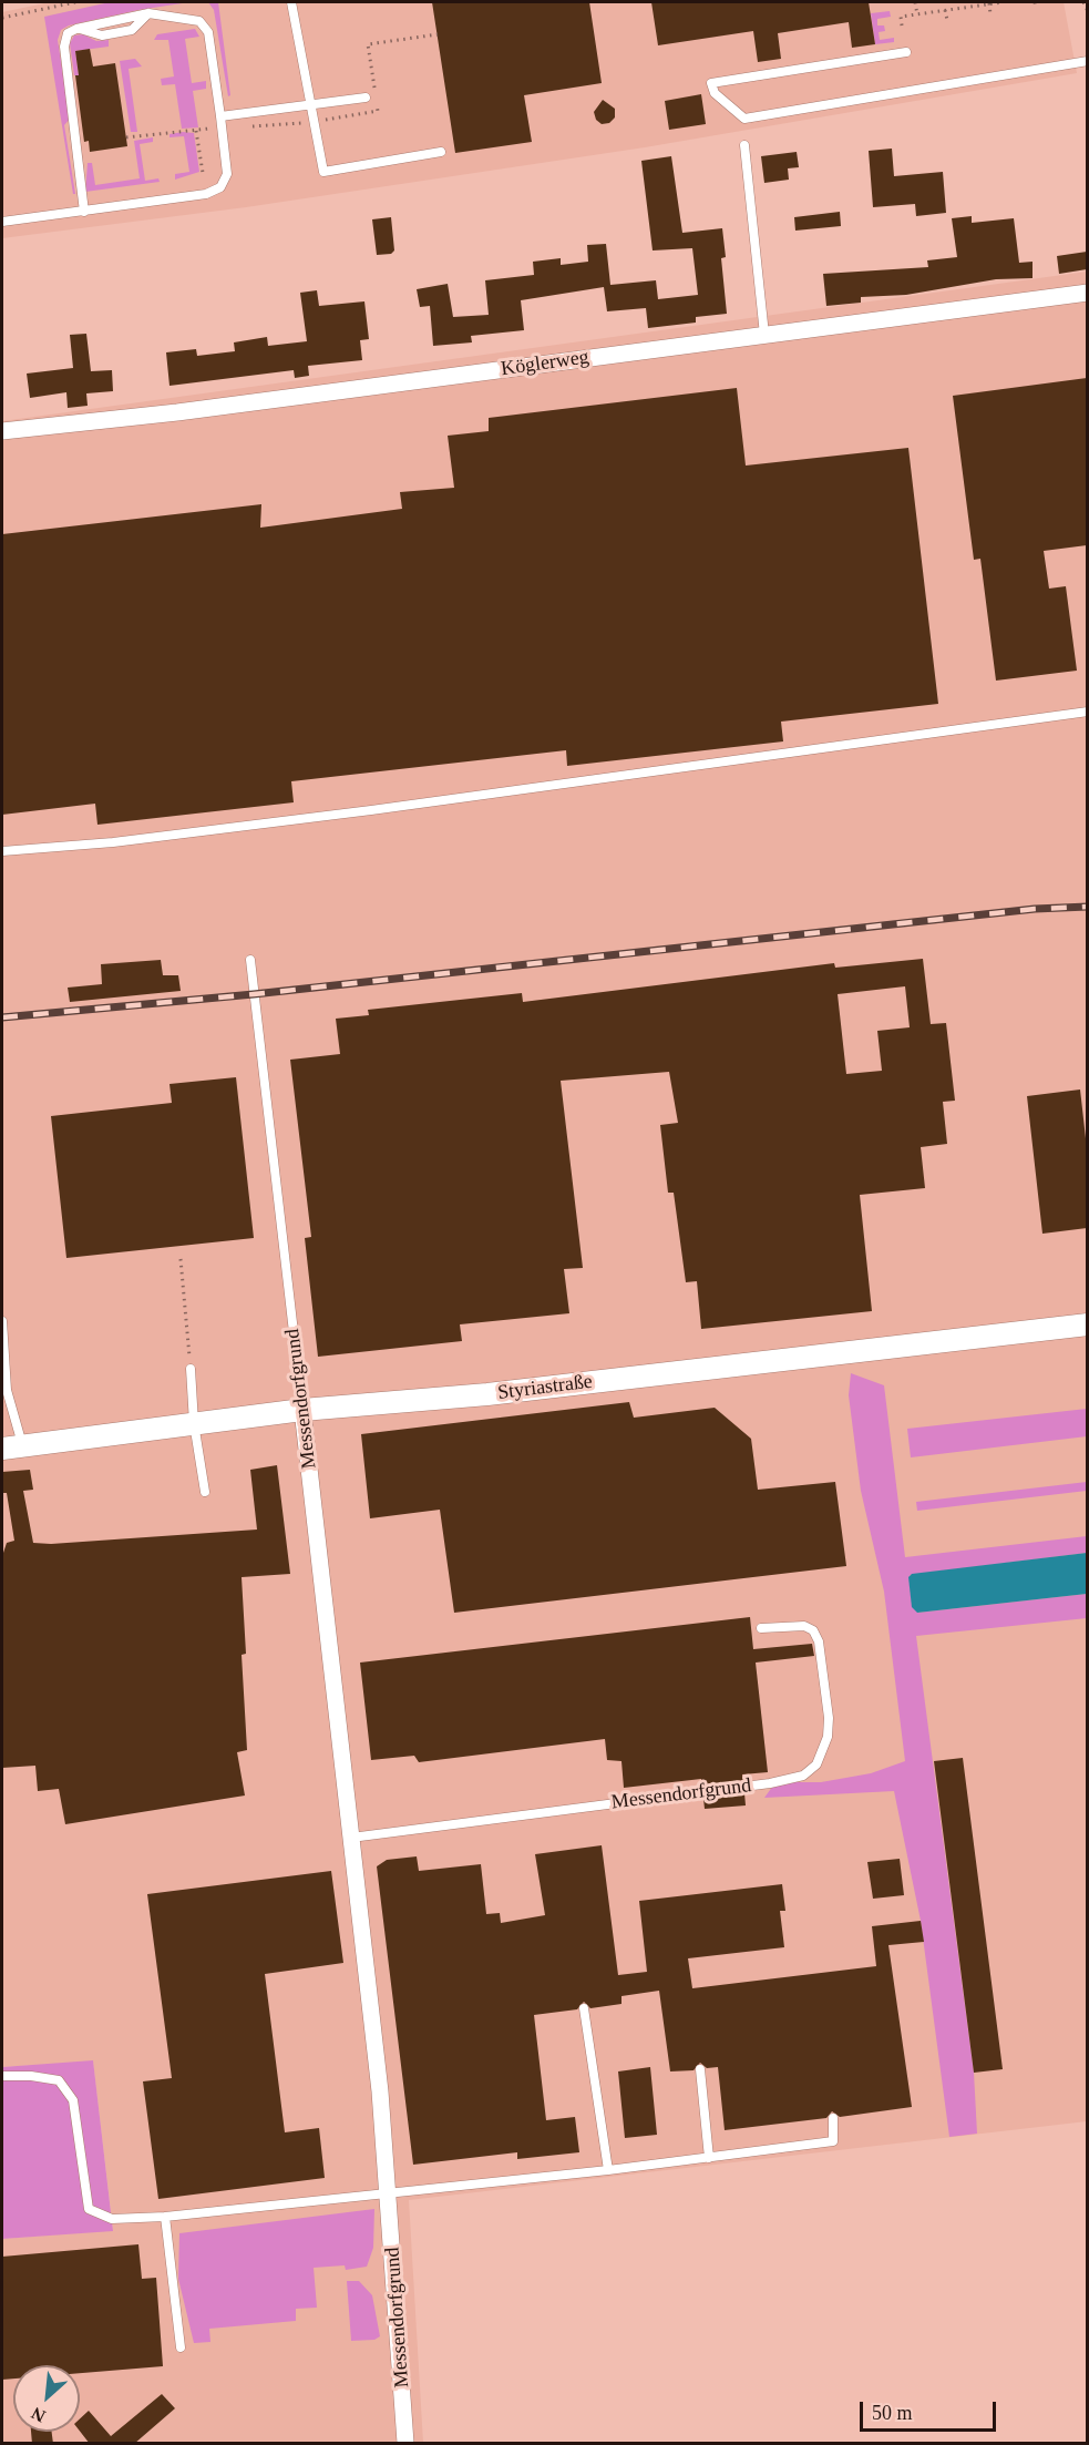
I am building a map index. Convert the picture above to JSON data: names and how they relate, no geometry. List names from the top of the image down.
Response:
{
  "streets": {
    "street": ["Köglerweg", "Styriastraße", "Messendorfgrund"]
  },
  "crossings": [
    ["Styriastraße", "Messendorfgrund"]
  ],
  "scale_bar": "50 m",
  "north": "bottom left"
}
